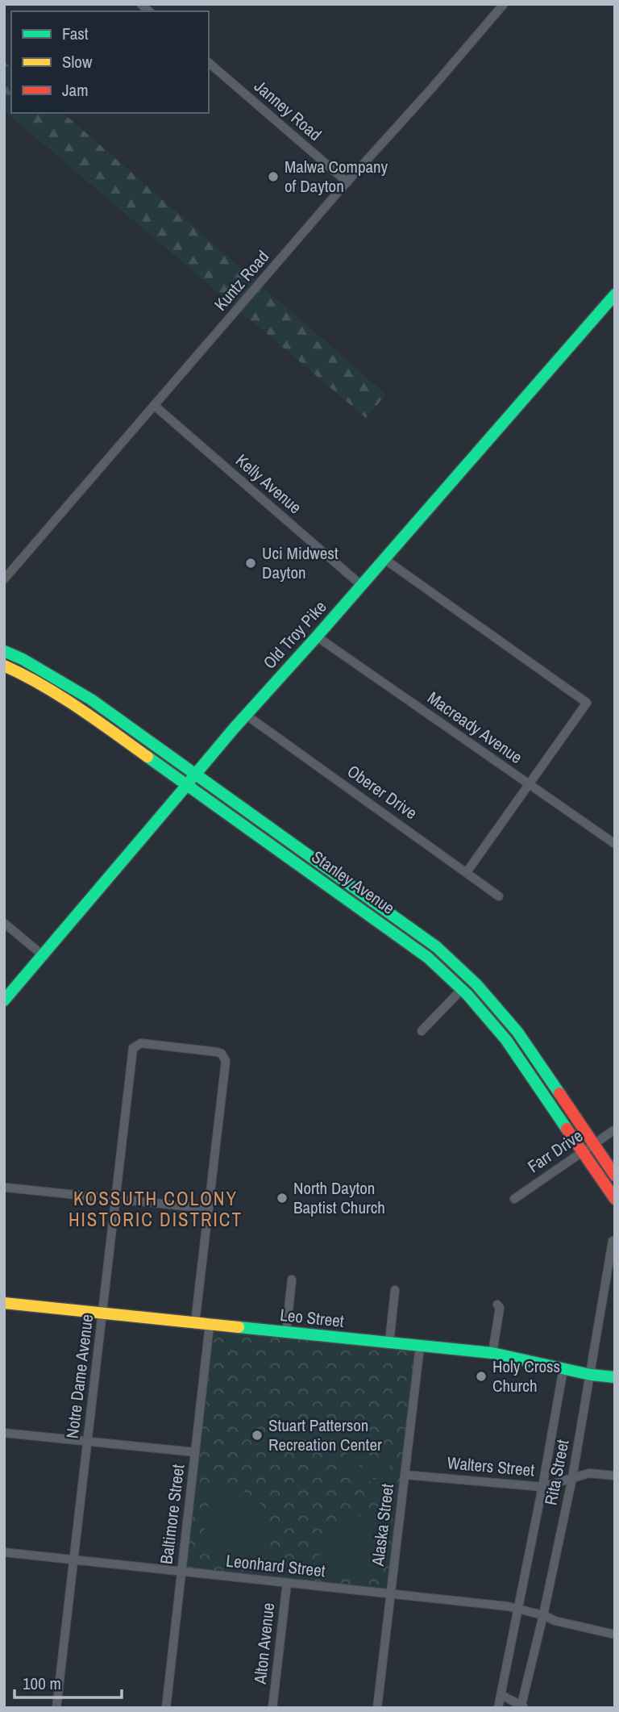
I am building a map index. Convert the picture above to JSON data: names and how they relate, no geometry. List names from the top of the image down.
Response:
{
  "streets": {
    "main road": ["Old Troy Pike", "Stanley Avenue", "Leo Street"],
    "street": [
      "Janney Road",
      "Kuntz Road",
      "Kelly Avenue",
      "Macready Avenue",
      "Oberer Drive",
      "Farr Drive",
      "Notre Dame Avenue",
      "Walters Street",
      "Rita Street",
      "Baltimore Street",
      "Alaska Street",
      "Leonhard Street",
      "Alton Avenue"
    ]
  },
  "crossings": [
    ["Janney Road", "Kuntz Road"],
    ["Kuntz Road", "Kelly Avenue"],
    ["Kelly Avenue", "Old Troy Pike"],
    ["Old Troy Pike", "Macready Avenue"],
    ["Old Troy Pike", "Oberer Drive"],
    ["Old Troy Pike", "Stanley Avenue"],
    ["Stanley Avenue", "Farr Drive"],
    ["Leo Street", "Notre Dame Avenue"],
    ["Leo Street", "Rita Street"],
    ["Leo Street", "Baltimore Street"],
    ["Leo Street", "Alaska Street"],
    ["Notre Dame Avenue", "Leonhard Street"],
    ["Walters Street", "Rita Street"],
    ["Walters Street", "Alaska Street"],
    ["Rita Street", "Leonhard Street"],
    ["Baltimore Street", "Leonhard Street"],
    ["Alaska Street", "Leonhard Street"],
    ["Leonhard Street", "Alton Avenue"]
  ],
  "districts": ["KOSSUTH COLONY HISTORIC DISTRICT"],
  "places": [
    "Malwa Company of Dayton",
    "Uci Midwest Dayton",
    "North Dayton Baptist Church",
    "Holy Cross Church",
    "Stuart Patterson Recreation Center"
  ],
  "legend": ["Fast", "Slow", "Jam"],
  "scale_bar": "100 m"
}
